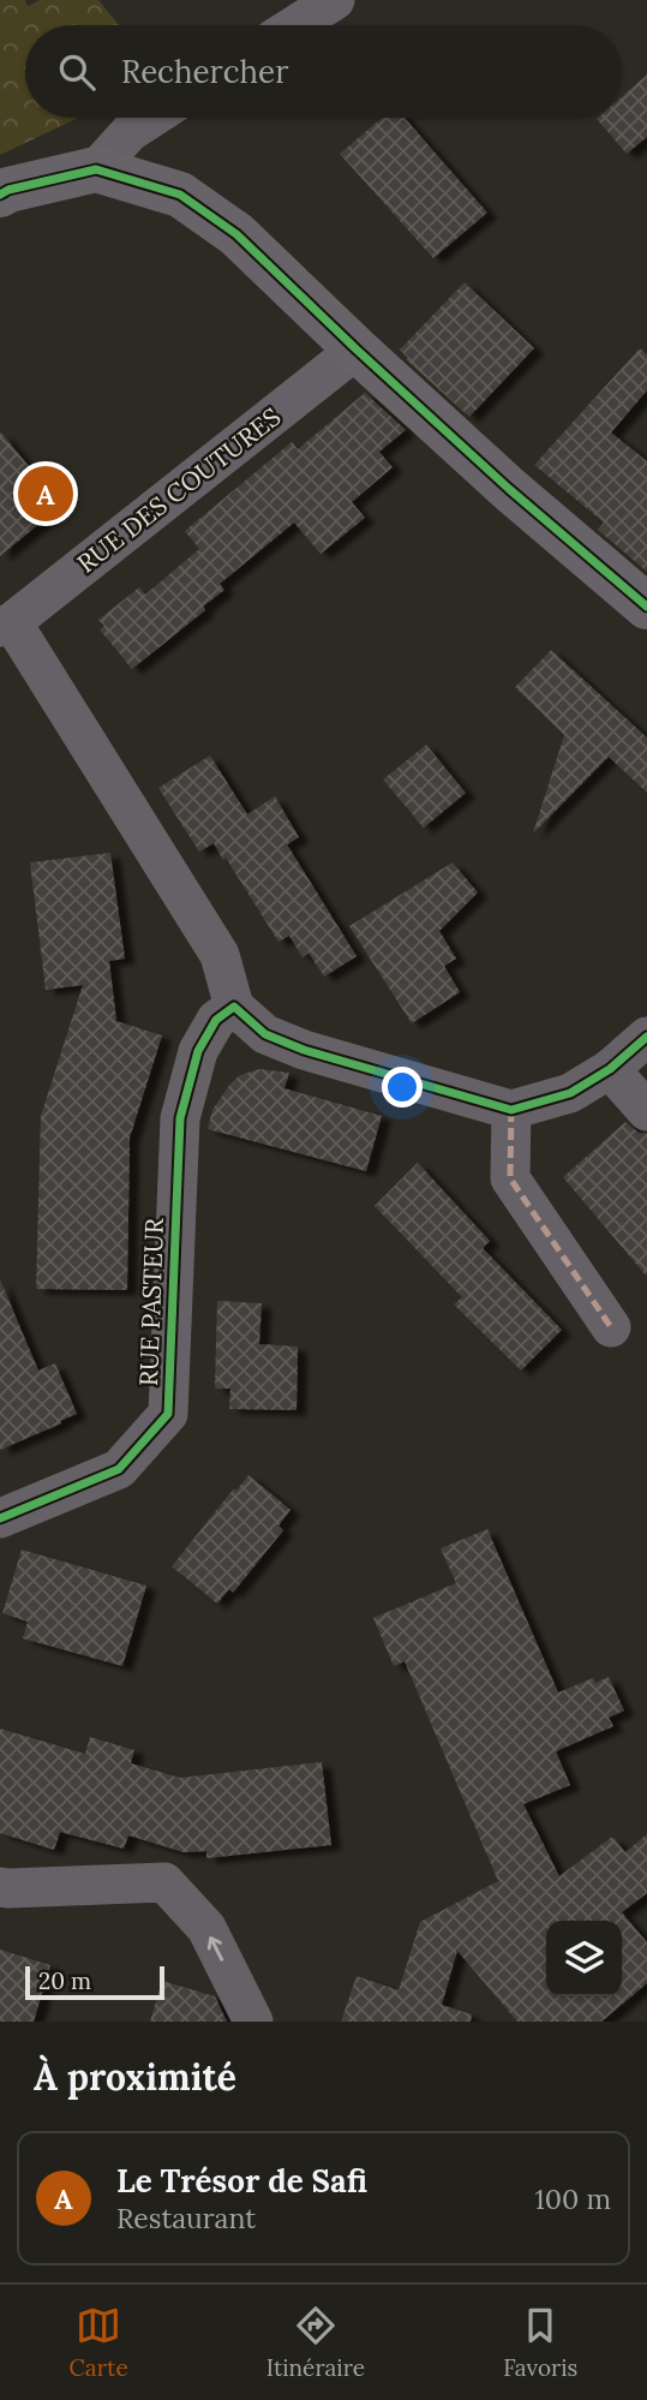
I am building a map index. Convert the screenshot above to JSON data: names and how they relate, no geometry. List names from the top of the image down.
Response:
{
  "streets": {
    "street": ["RUE DES COUTURES", "RUE PASTEUR"]
  },
  "scale_bar": "20 m",
  "page": {
    "search": "Rechercher",
    "pins": "A",
    "scale": "20 m",
    "heading": "À proximité",
    "list": [
      {
        "mark": "A",
        "name": "Le Trésor de Safi",
        "note": "Restaurant",
        "value": "100 m"
      }
    ],
    "nav": ["Carte", "Itinéraire", "Favoris"]
  }
}
